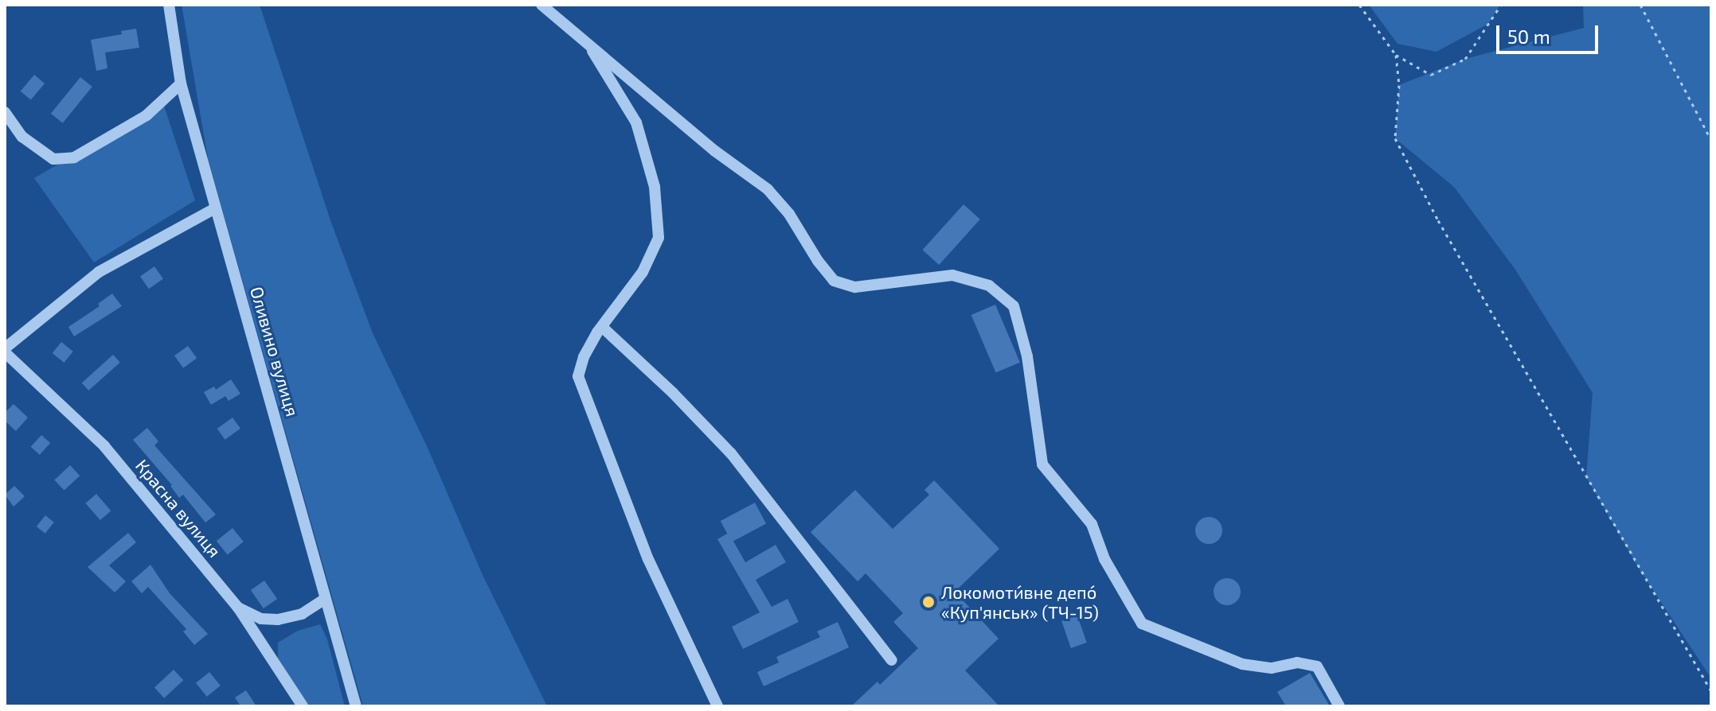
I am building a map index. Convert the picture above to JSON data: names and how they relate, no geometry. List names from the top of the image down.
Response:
{
  "streets": {
    "street": ["Оливино вулиця", "Красна вулиця"]
  },
  "places": ["Локомоти́вне депо́ «Куп'янськ» (ТЧ-15)"],
  "scale_bar": "50 m"
}
